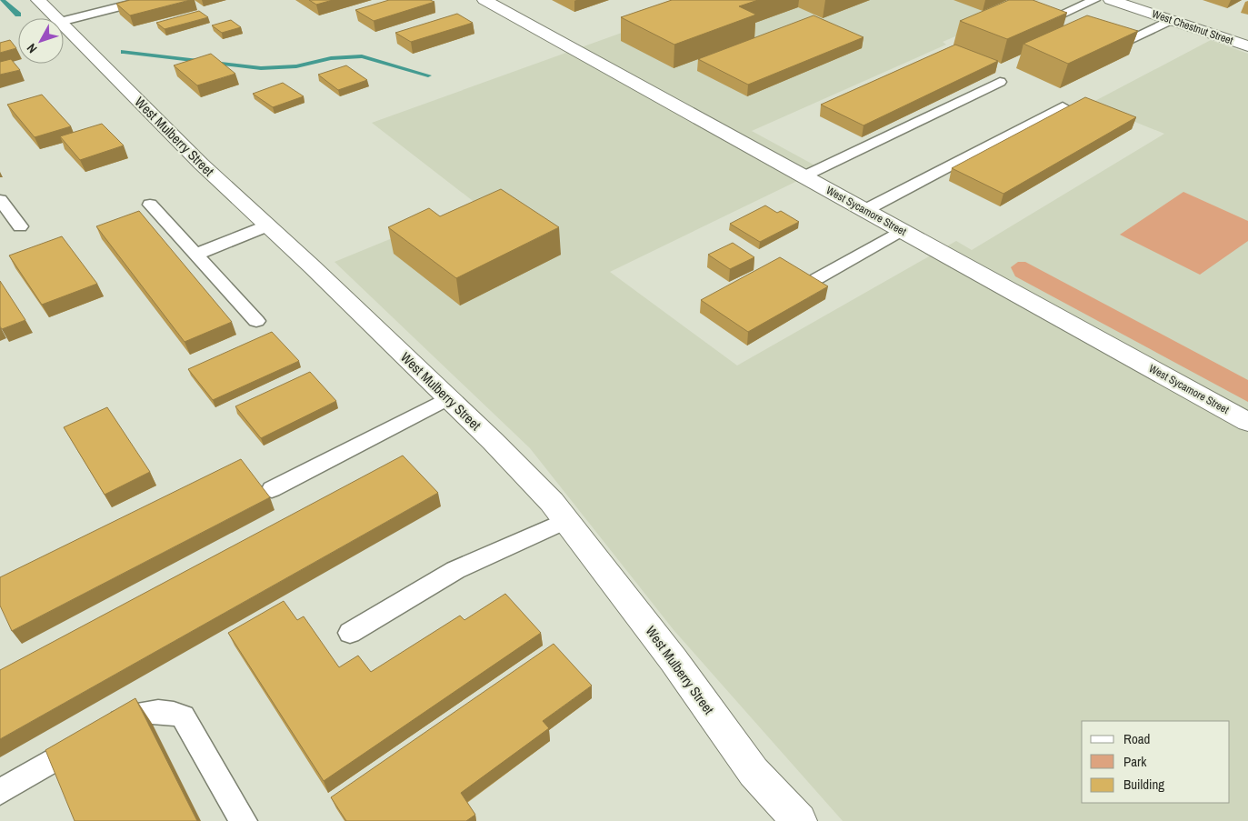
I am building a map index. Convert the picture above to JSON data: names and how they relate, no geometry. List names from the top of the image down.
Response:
{
  "streets": {
    "street": ["West Chestnut Street", "West Mulberry Street", "West Sycamore Street"]
  },
  "legend": ["Road", "Park", "Building"],
  "north": "bottom left"
}
